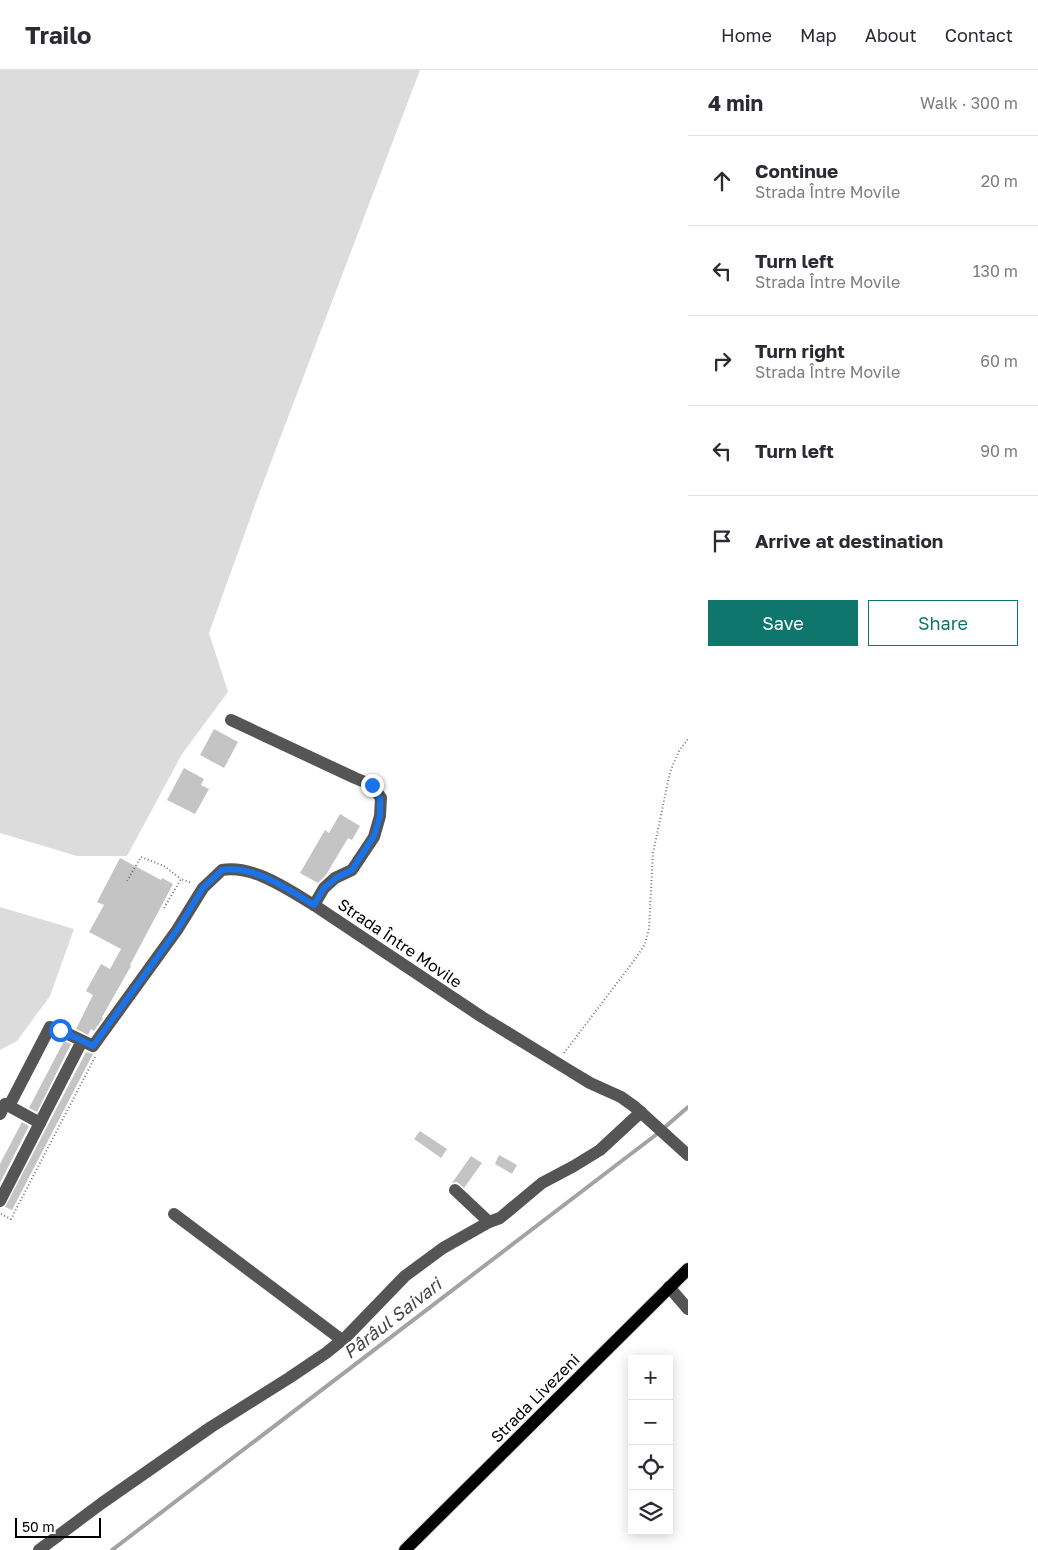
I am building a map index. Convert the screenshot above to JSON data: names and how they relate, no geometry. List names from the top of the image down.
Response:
{
  "streets": {
    "main road": ["Strada Livezeni"],
    "street": ["Strada Între Movile"]
  },
  "water": ["Pârâul Saivari"],
  "scale_bar": "50 m",
  "page": {
    "header": "Trailo",
    "nav": [
      "Home",
      "Map",
      "About",
      "Contact"
    ],
    "heading": ["4 min", "Walk · 300 m"],
    "list": [
      ["Continue", "Strada Între Movile", "20 m"],
      ["Turn left", "Strada Între Movile", "130 m"],
      ["Turn right", "Strada Între Movile", "60 m"],
      ["Turn left", "90 m"],
      "Arrive at destination"
    ],
    "buttons": ["Save", "Share"],
    "map_buttons": ["+", "−"],
    "scale": "50 m"
  }
}
